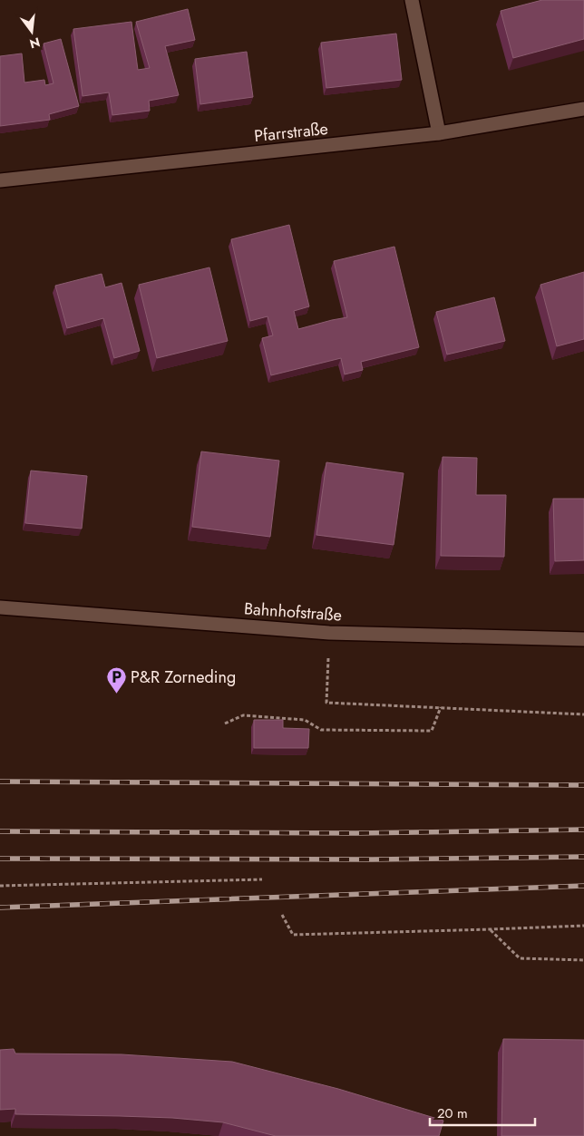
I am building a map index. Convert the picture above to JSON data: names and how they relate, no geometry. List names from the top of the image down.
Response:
{
  "streets": {
    "street": ["Pfarrstraße", "Bahnhofstraße"]
  },
  "places": {
    "parking": ["P&R Zorneding"]
  },
  "scale_bar": "20 m",
  "north": "bottom"
}
